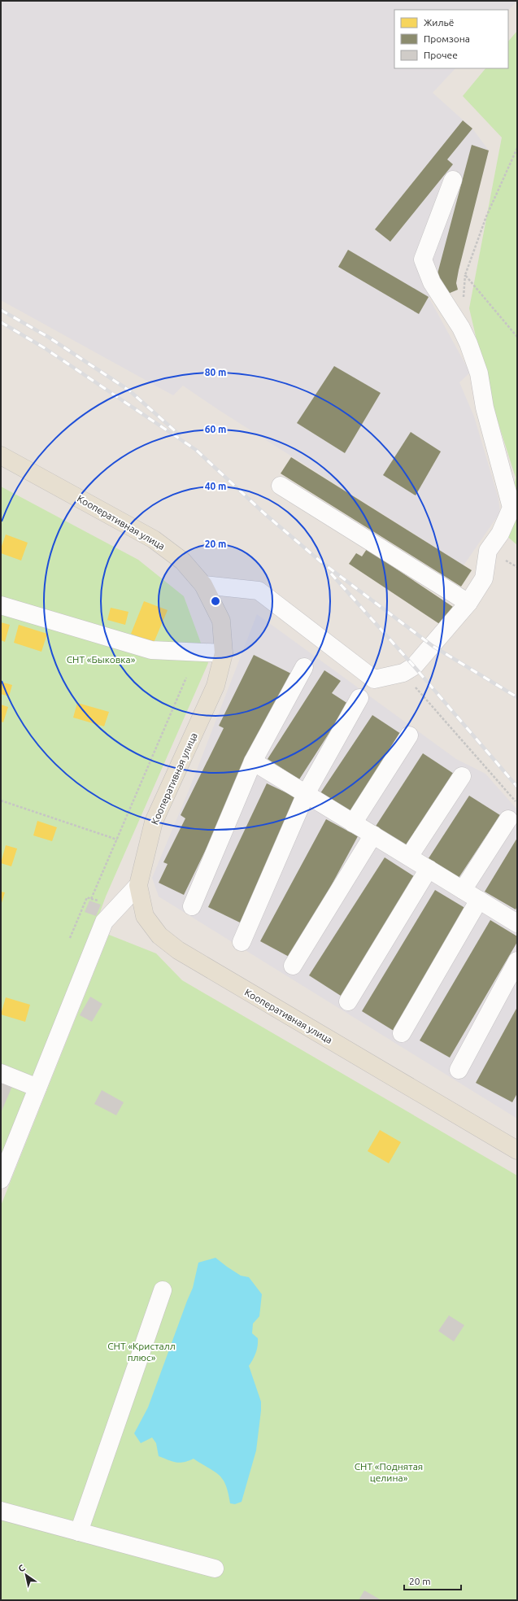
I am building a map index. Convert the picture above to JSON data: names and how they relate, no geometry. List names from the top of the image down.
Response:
{
  "streets": {
    "main road": ["Кооперативная улица"]
  },
  "parks": ["СНТ «Быковка»", "СНТ «Кристалл плюс»", "СНТ «Поднятая целина»"],
  "legend": ["Жильё", "Промзона", "Прочее"],
  "scale_bar": "20 m",
  "north": "top left",
  "rings": [
    "80 m",
    "60 m",
    "40 m",
    "20 m"
  ]
}
